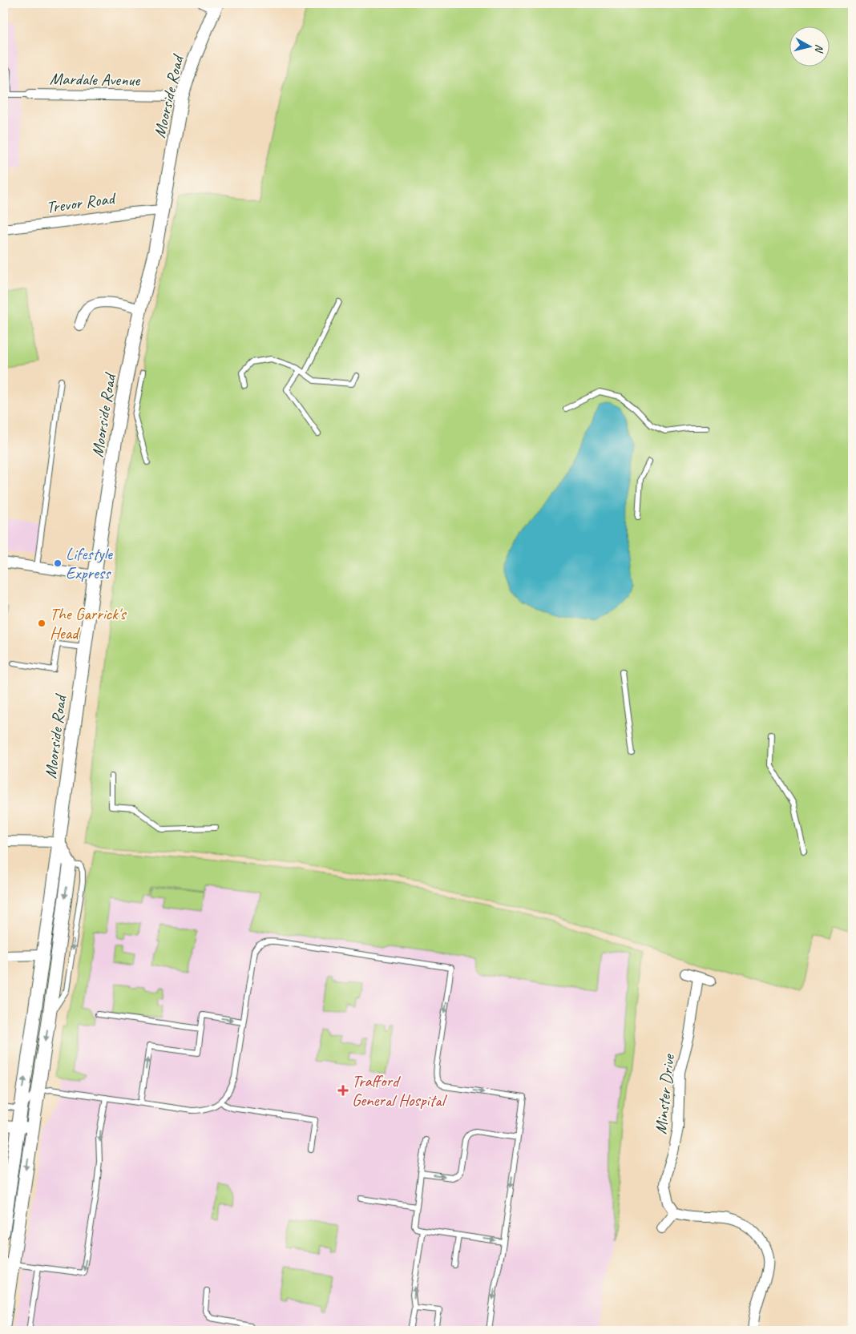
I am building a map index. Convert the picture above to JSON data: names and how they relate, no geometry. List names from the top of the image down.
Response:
{
  "streets": {
    "street": [
      "Mardale Avenue",
      "Moorside Road",
      "Trevor Road",
      "Minster Drive"
    ]
  },
  "crossings": [
    ["Mardale Avenue", "Moorside Road"],
    ["Moorside Road", "Trevor Road"]
  ],
  "places": {
    "other": ["Lifestyle Express", "The Garrick's Head"],
    "health": ["Trafford General Hospital"]
  },
  "north": "right"
}
